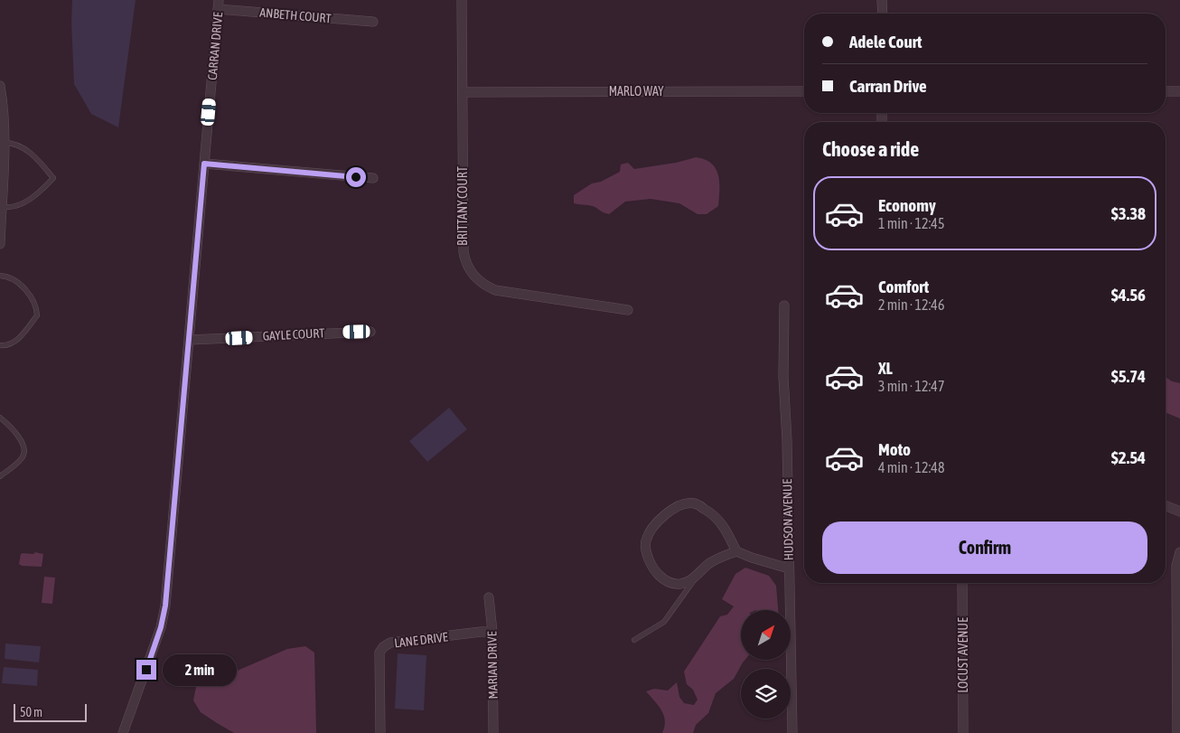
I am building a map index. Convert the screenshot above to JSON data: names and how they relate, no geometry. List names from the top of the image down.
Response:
{
  "streets": {
    "street": [
      "ANBETH COURT",
      "CARRAN DRIVE",
      "MARLO WAY",
      "BRITTANY COURT",
      "GAYLE COURT",
      "HUDSON AVENUE",
      "LANE DRIVE",
      "LOCUST AVENUE",
      "MARIAN DRIVE"
    ]
  },
  "crossings": [
    ["ANBETH COURT", "CARRAN DRIVE"],
    ["CARRAN DRIVE", "GAYLE COURT"],
    ["MARLO WAY", "BRITTANY COURT"],
    ["LANE DRIVE", "MARIAN DRIVE"]
  ],
  "scale_bar": "50 m",
  "north": "top right",
  "page": {
    "banner": ["Adele Court", "Carran Drive"],
    "heading": "Choose a ride",
    "list": [
      {
        "name": "Economy",
        "note": "1 min · 12:45",
        "value": "$3.38"
      },
      {
        "name": "Comfort",
        "note": "2 min · 12:46",
        "value": "$4.56"
      },
      {
        "name": "XL",
        "note": "3 min · 12:47",
        "value": "$5.74"
      },
      {
        "name": "Moto",
        "note": "4 min · 12:48",
        "value": "$2.54"
      }
    ],
    "buttons": "Confirm",
    "bubble": "2 min",
    "scale": "50 m"
  }
}
